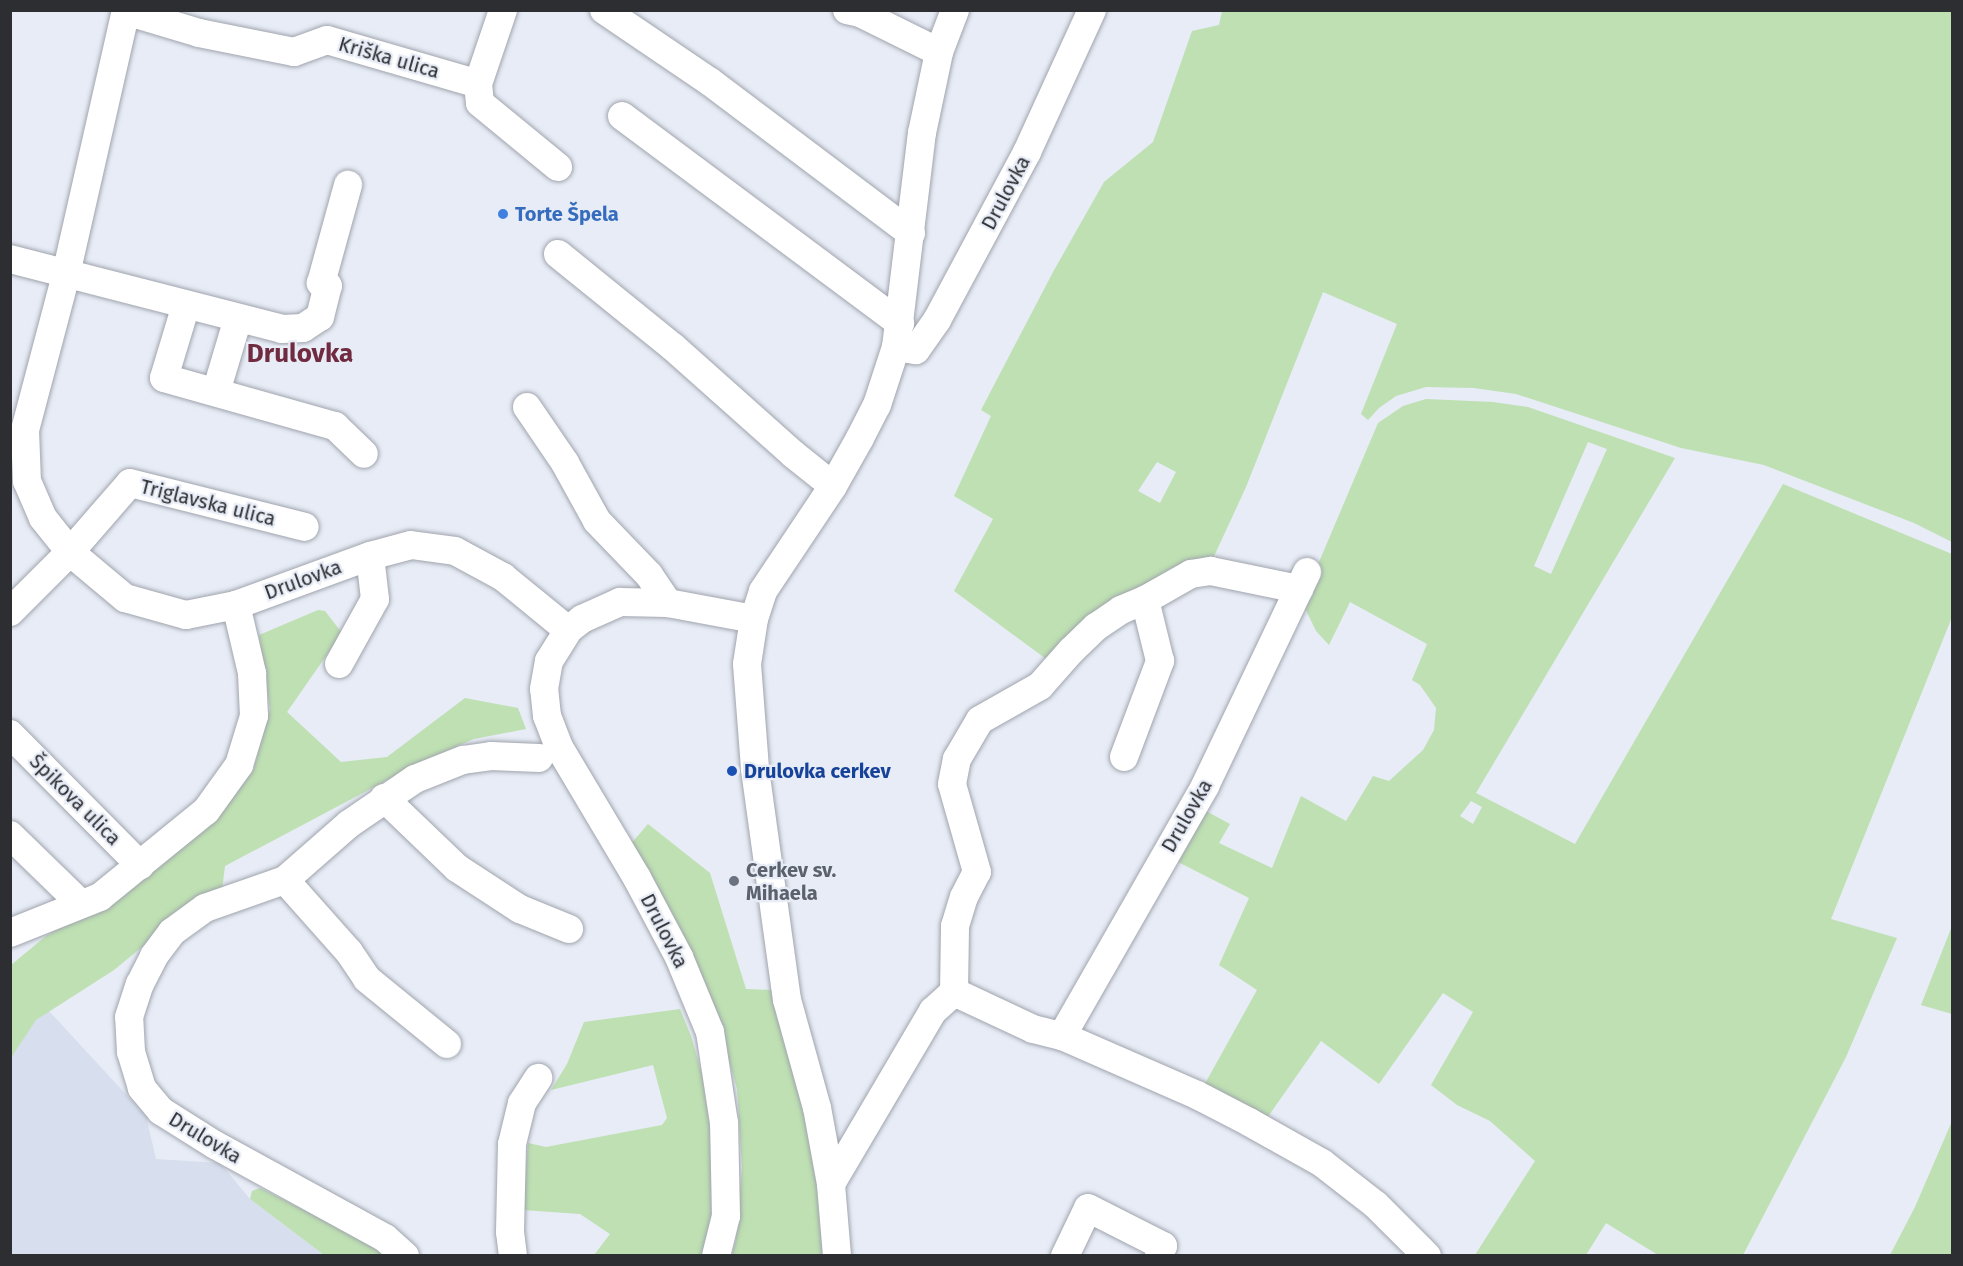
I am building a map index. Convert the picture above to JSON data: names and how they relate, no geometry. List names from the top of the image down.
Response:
{
  "streets": {
    "street": [
      "Kriška ulica",
      "Drulovka",
      "Triglavska ulica",
      "Špikova ulica"
    ]
  },
  "districts": ["Drulovka"],
  "places": ["Torte Špela", "Drulovka cerkev", "Cerkev sv. Mihaela"]
}
